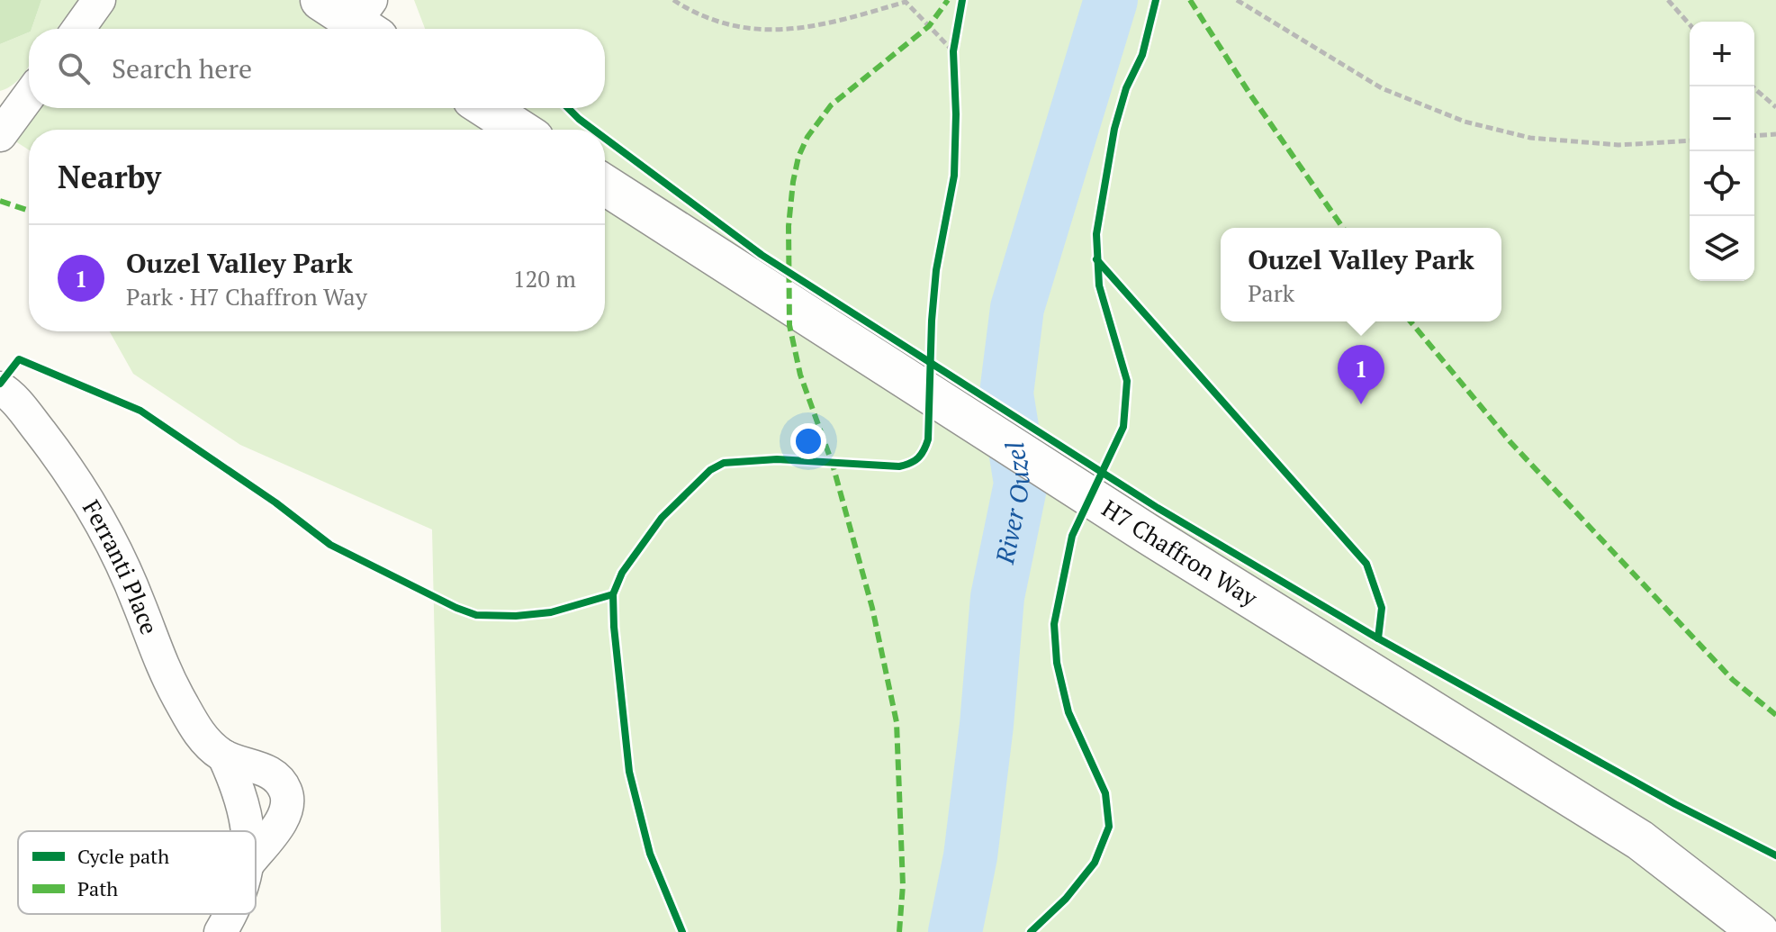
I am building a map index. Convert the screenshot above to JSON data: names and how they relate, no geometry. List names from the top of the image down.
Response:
{
  "streets": {
    "street": ["H7 Chaffron Way", "Ferranti Place"]
  },
  "water": ["River Ouzel"],
  "legend": ["Cycle path", "Path"],
  "page": {
    "map_buttons": ["+", "−"],
    "search": "Search here",
    "heading": "Nearby",
    "list": [
      {
        "mark": "1",
        "name": "Ouzel Valley Park",
        "note": "Park · H7 Chaffron Way",
        "value": "120 m"
      }
    ],
    "popup": ["Ouzel Valley Park", "Park"],
    "pins": "1"
  }
}
